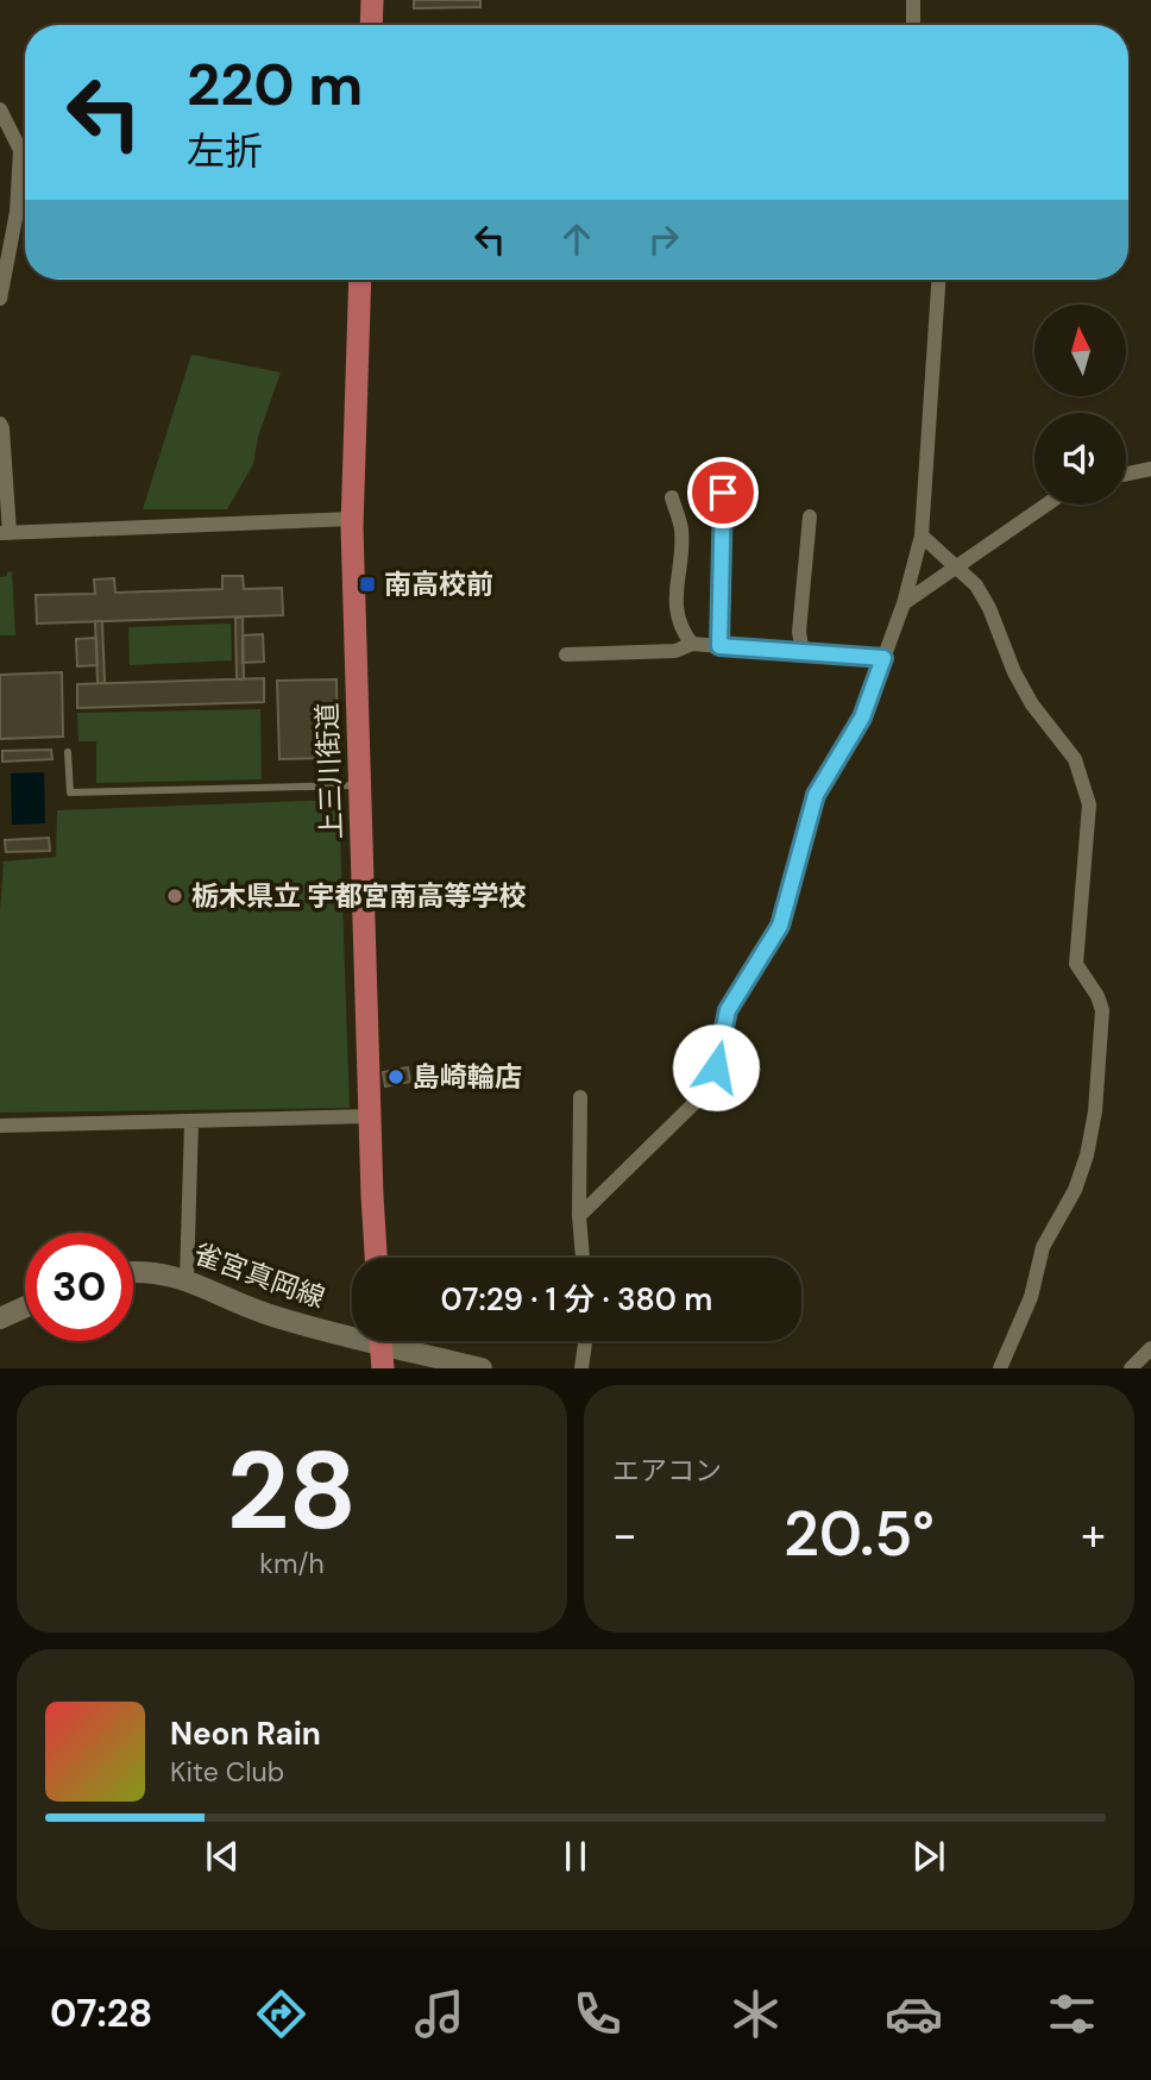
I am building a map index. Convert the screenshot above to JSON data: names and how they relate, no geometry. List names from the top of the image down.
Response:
{
  "streets": {
    "main road": ["上三川街道", "雀宮真岡線"]
  },
  "places": {
    "transit": ["南高校前"],
    "other": ["栃木県立 宇都宮南高等学校", "島崎輪店"]
  },
  "north": "top",
  "page": {
    "turn": ["220 m", "左折"],
    "limit": "30",
    "trip": "07:29 · 1 分 · 380 m",
    "tile": [
      ["28", "km/h"],
      "エアコン"
    ],
    "heat": ["−", "20.5°", "+"],
    "song": ["Neon Rain", "Kite Club"],
    "tabs": "07:28"
  }
}
